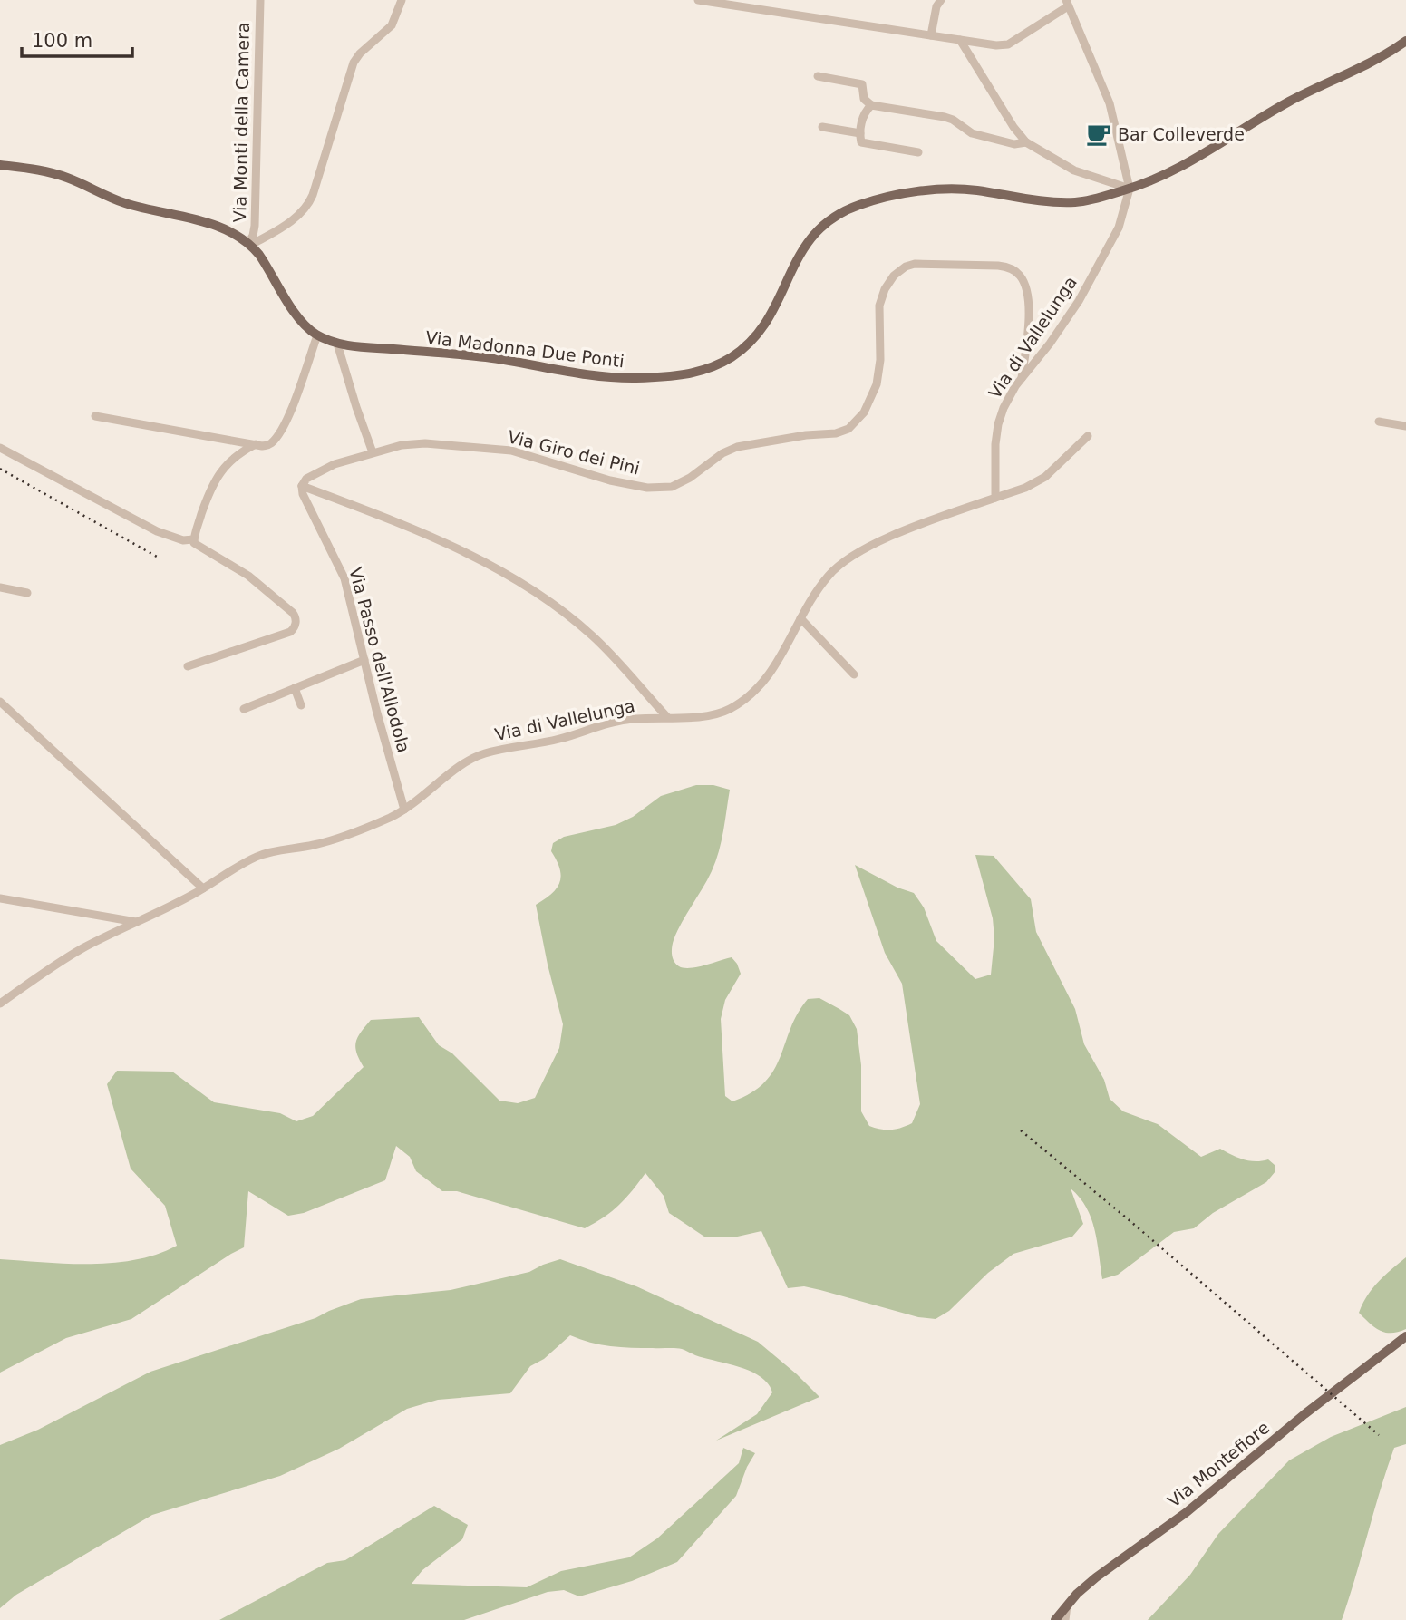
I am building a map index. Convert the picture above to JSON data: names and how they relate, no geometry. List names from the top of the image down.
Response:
{
  "streets": {
    "main road": ["Via Madonna Due Ponti", "Via Montefiore"],
    "street": [
      "Via Monti della Camera",
      "Via di Vallelunga",
      "Via Giro dei Pini",
      "Via Passo dell'Allodola"
    ]
  },
  "crossings": [
    ["Via Monti della Camera", "Via Madonna Due Ponti"],
    ["Via di Vallelunga", "Via Madonna Due Ponti"],
    ["Via di Vallelunga", "Via Giro dei Pini"],
    ["Via di Vallelunga", "Via Passo dell'Allodola"],
    ["Via Giro dei Pini", "Via Passo dell'Allodola"]
  ],
  "places": {
    "cafe": ["Bar Colleverde"]
  },
  "scale_bar": "100 m"
}
